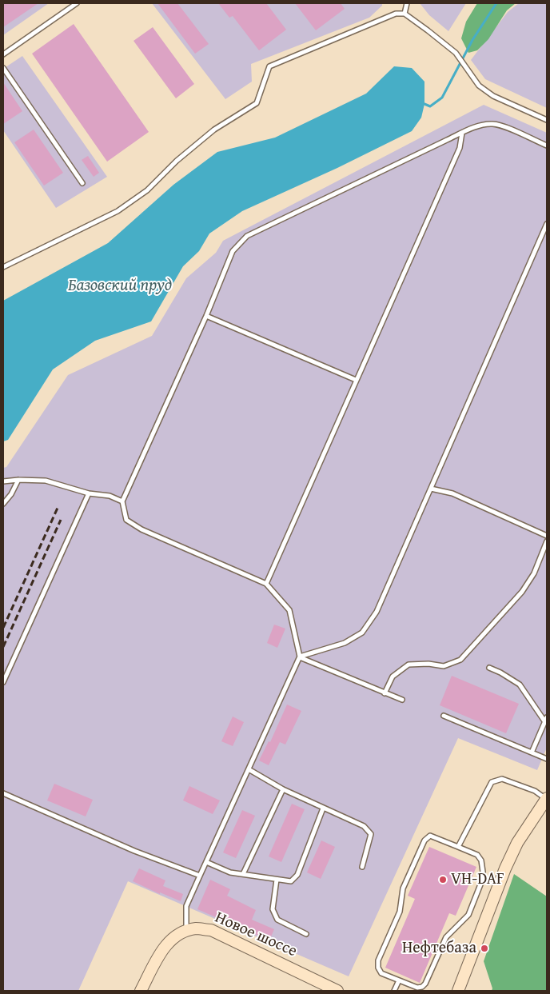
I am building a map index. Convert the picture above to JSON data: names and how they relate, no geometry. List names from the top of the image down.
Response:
{
  "streets": {
    "main road": ["Новое шоссе"]
  },
  "water": ["Базовский пруд"],
  "places": ["VH-DAF", "Нефтебаза"]
}
